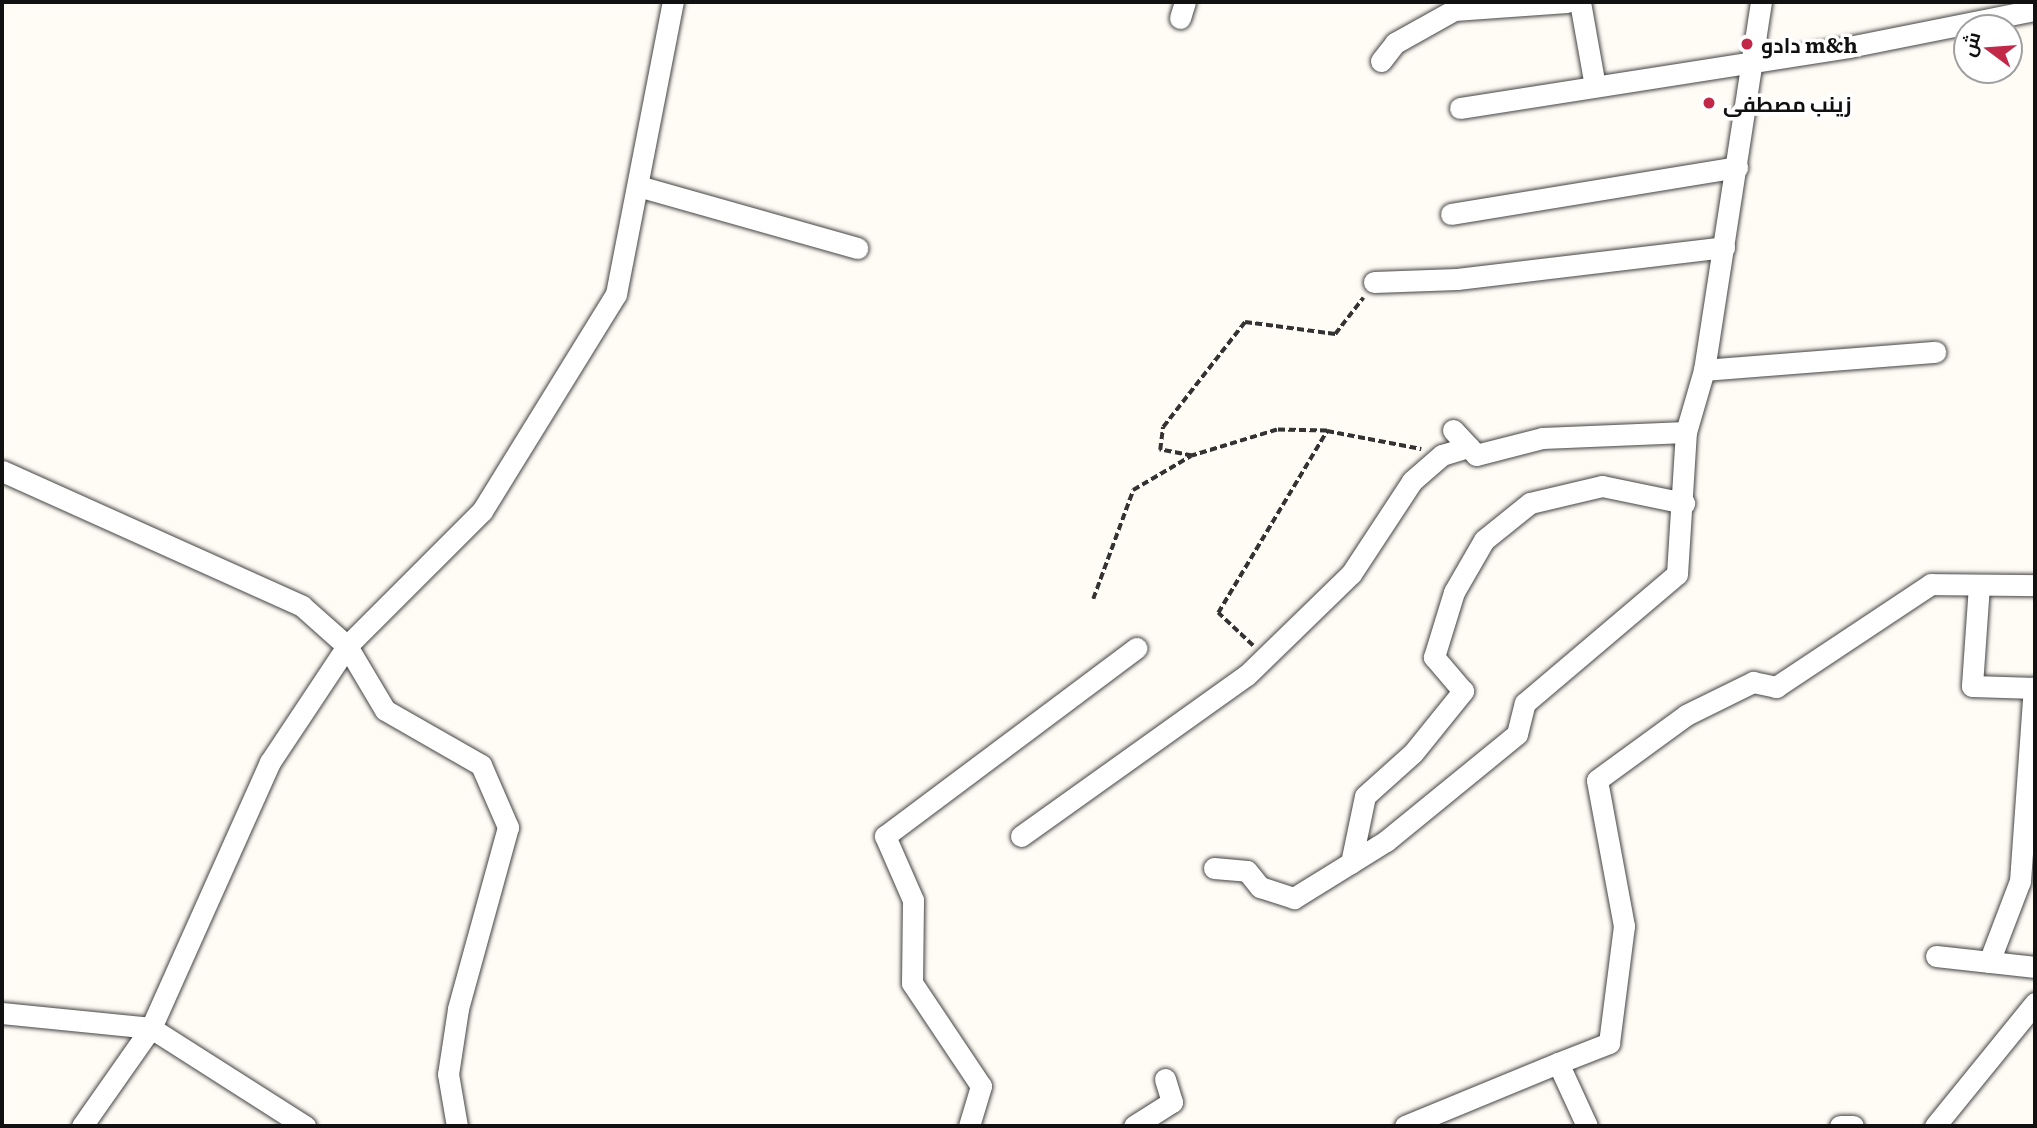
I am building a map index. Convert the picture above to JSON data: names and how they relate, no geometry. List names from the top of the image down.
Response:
{
  "places": ["دادو m&h", "زينب مصطفى"],
  "north": "left"
}
